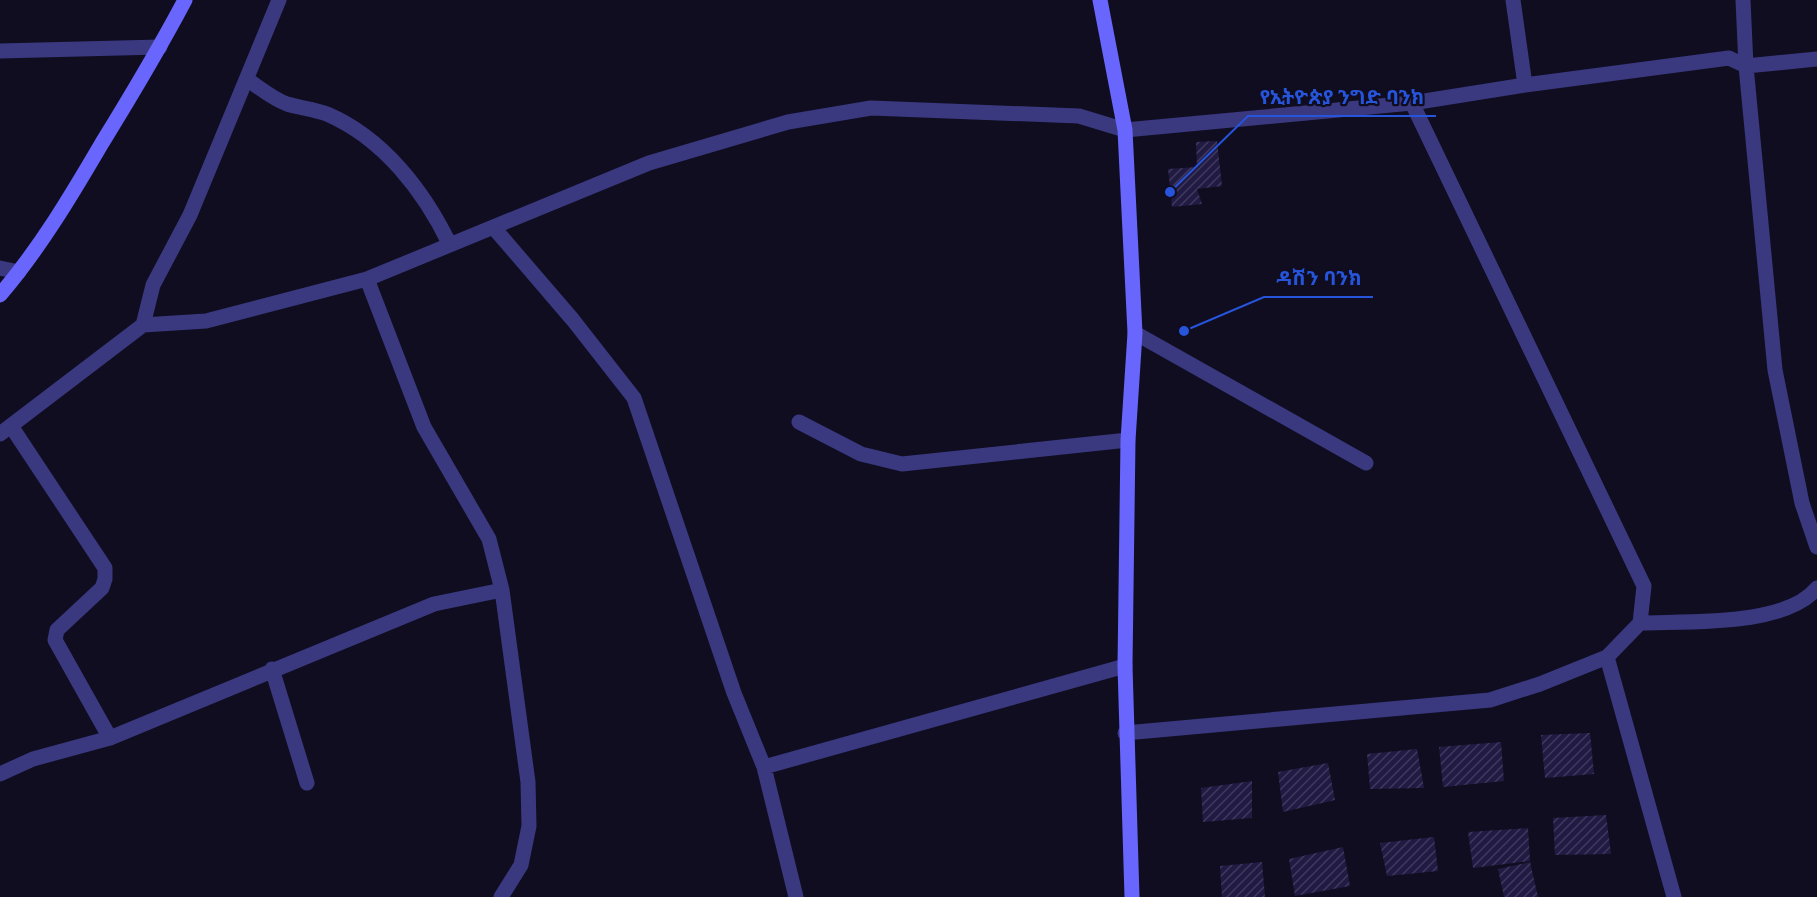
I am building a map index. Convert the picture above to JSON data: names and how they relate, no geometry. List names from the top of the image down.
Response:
{
  "places": ["የኢትዮጵያ ንግድ ባንክ", "ዳሽን ባንክ"]
}
